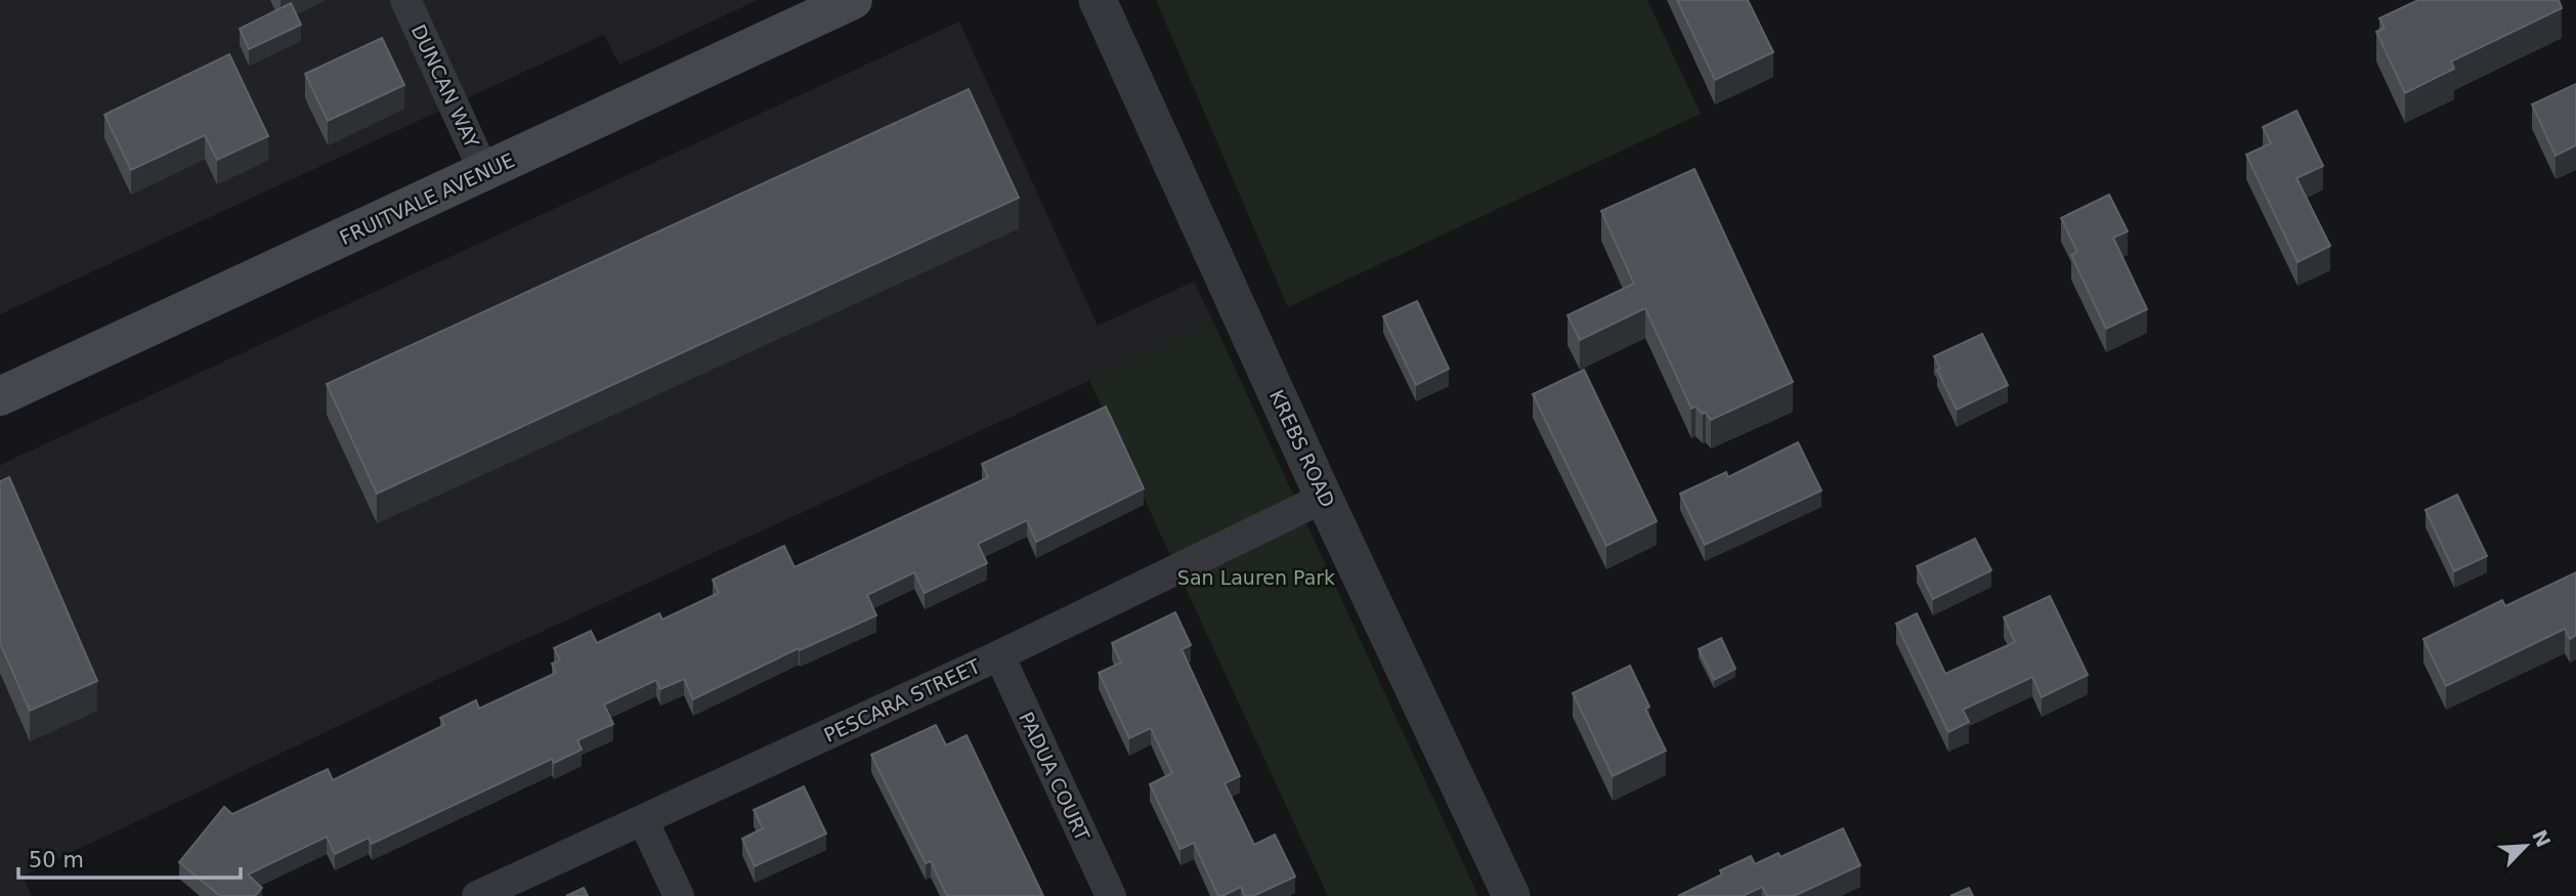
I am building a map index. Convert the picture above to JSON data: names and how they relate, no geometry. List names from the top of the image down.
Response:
{
  "streets": {
    "main road": ["FRUITVALE AVENUE"],
    "street": [
      "DUNCAN WAY",
      "KREBS ROAD",
      "PESCARA STREET",
      "PADUA COURT"
    ]
  },
  "crossings": [
    ["DUNCAN WAY", "FRUITVALE AVENUE"],
    ["KREBS ROAD", "PESCARA STREET"],
    ["PESCARA STREET", "PADUA COURT"]
  ],
  "parks": ["San Lauren Park"],
  "scale_bar": "50 m",
  "north": "top right"
}
